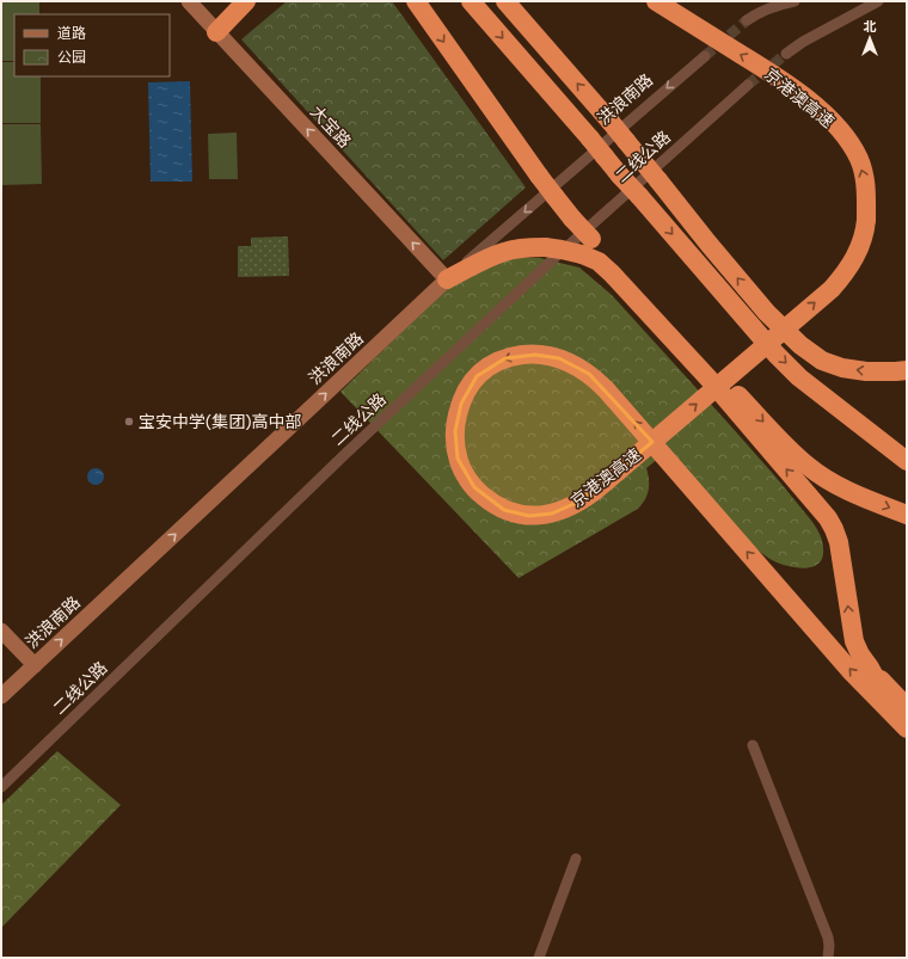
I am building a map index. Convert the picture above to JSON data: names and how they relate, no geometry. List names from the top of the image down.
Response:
{
  "streets": {
    "highway": ["京港澳高速"],
    "main road": ["洪浪南路", "大宝路"],
    "street": ["二线公路"]
  },
  "crossings": [
    ["洪浪南路", "大宝路"]
  ],
  "one_way": ["大宝路"],
  "places": ["宝安中学(集团)高中部"],
  "legend": ["道路", "公园"],
  "north": "top"
}
